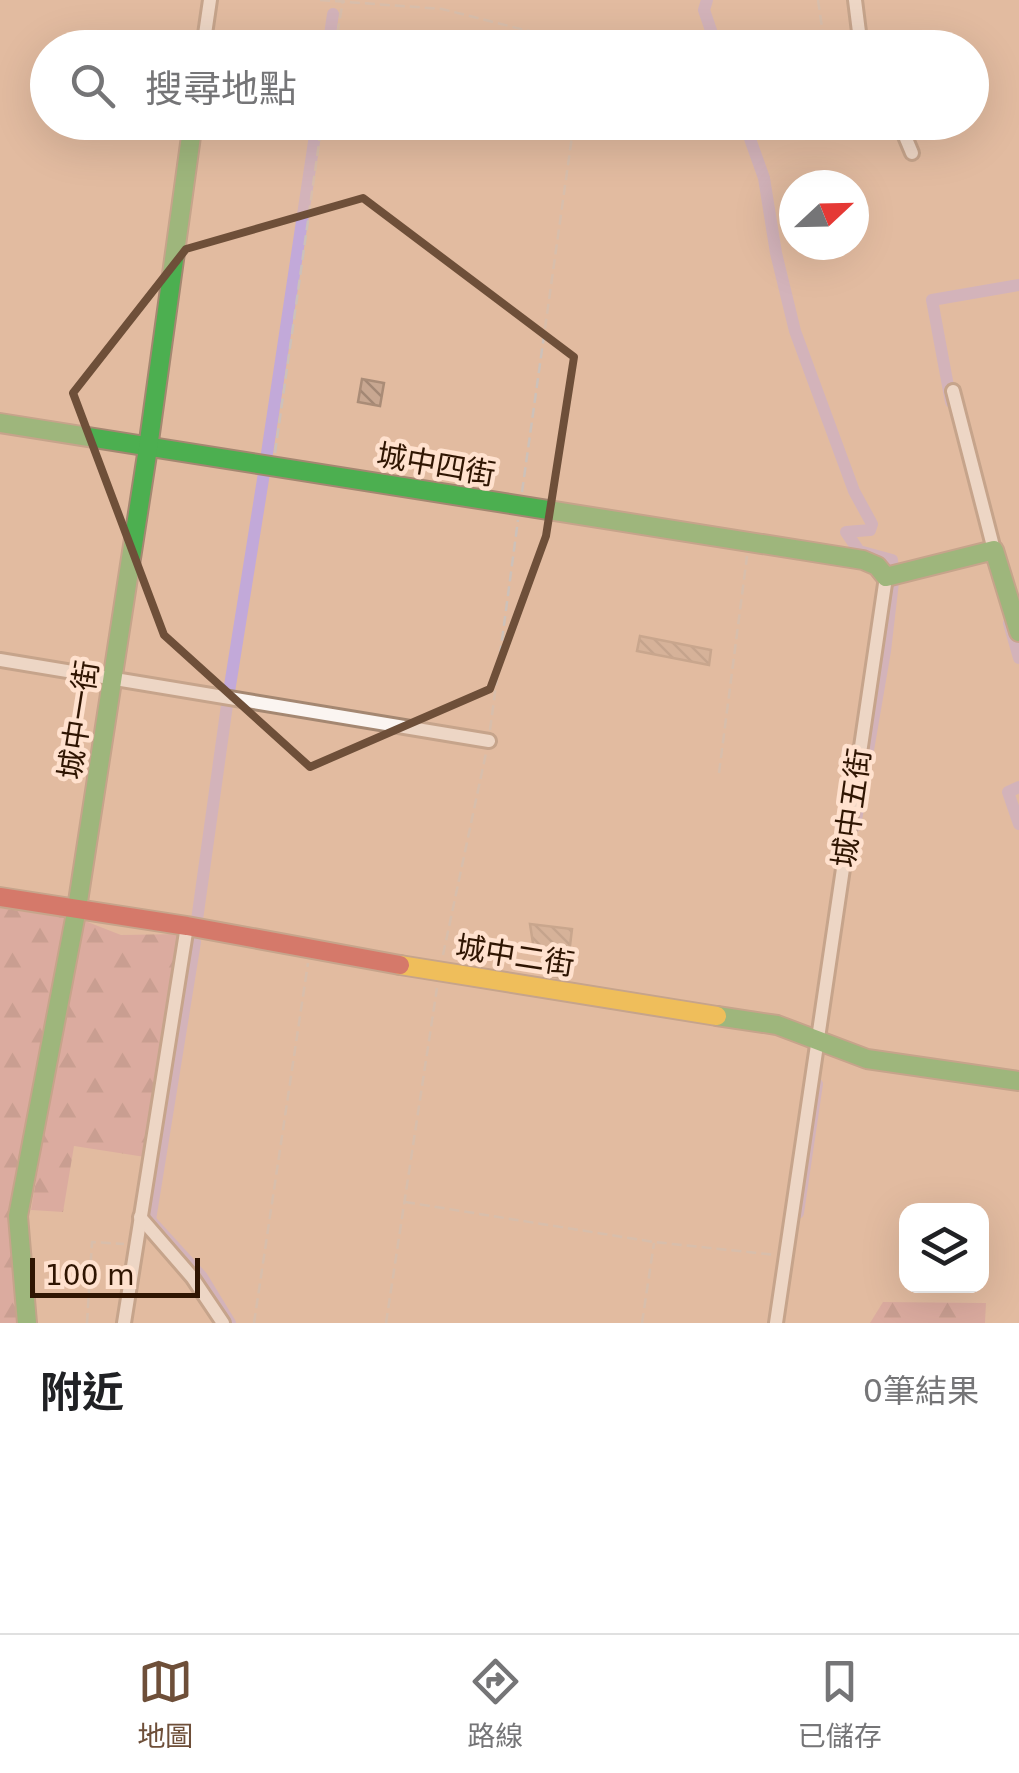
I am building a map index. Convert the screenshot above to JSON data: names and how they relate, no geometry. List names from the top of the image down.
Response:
{
  "streets": {
    "street": [
      "城中四街",
      "城中一街",
      "城中五街",
      "城中二街"
    ]
  },
  "crossings": [
    ["城中四街", "城中一街"],
    ["城中四街", "城中五街"],
    ["城中一街", "城中二街"],
    ["城中五街", "城中二街"]
  ],
  "scale_bar": "100 m",
  "north": "right",
  "page": {
    "search": "搜尋地點",
    "scale": "100 m",
    "heading": ["附近", "0筆結果"],
    "nav": ["地圖", "路線", "已儲存"]
  }
}
